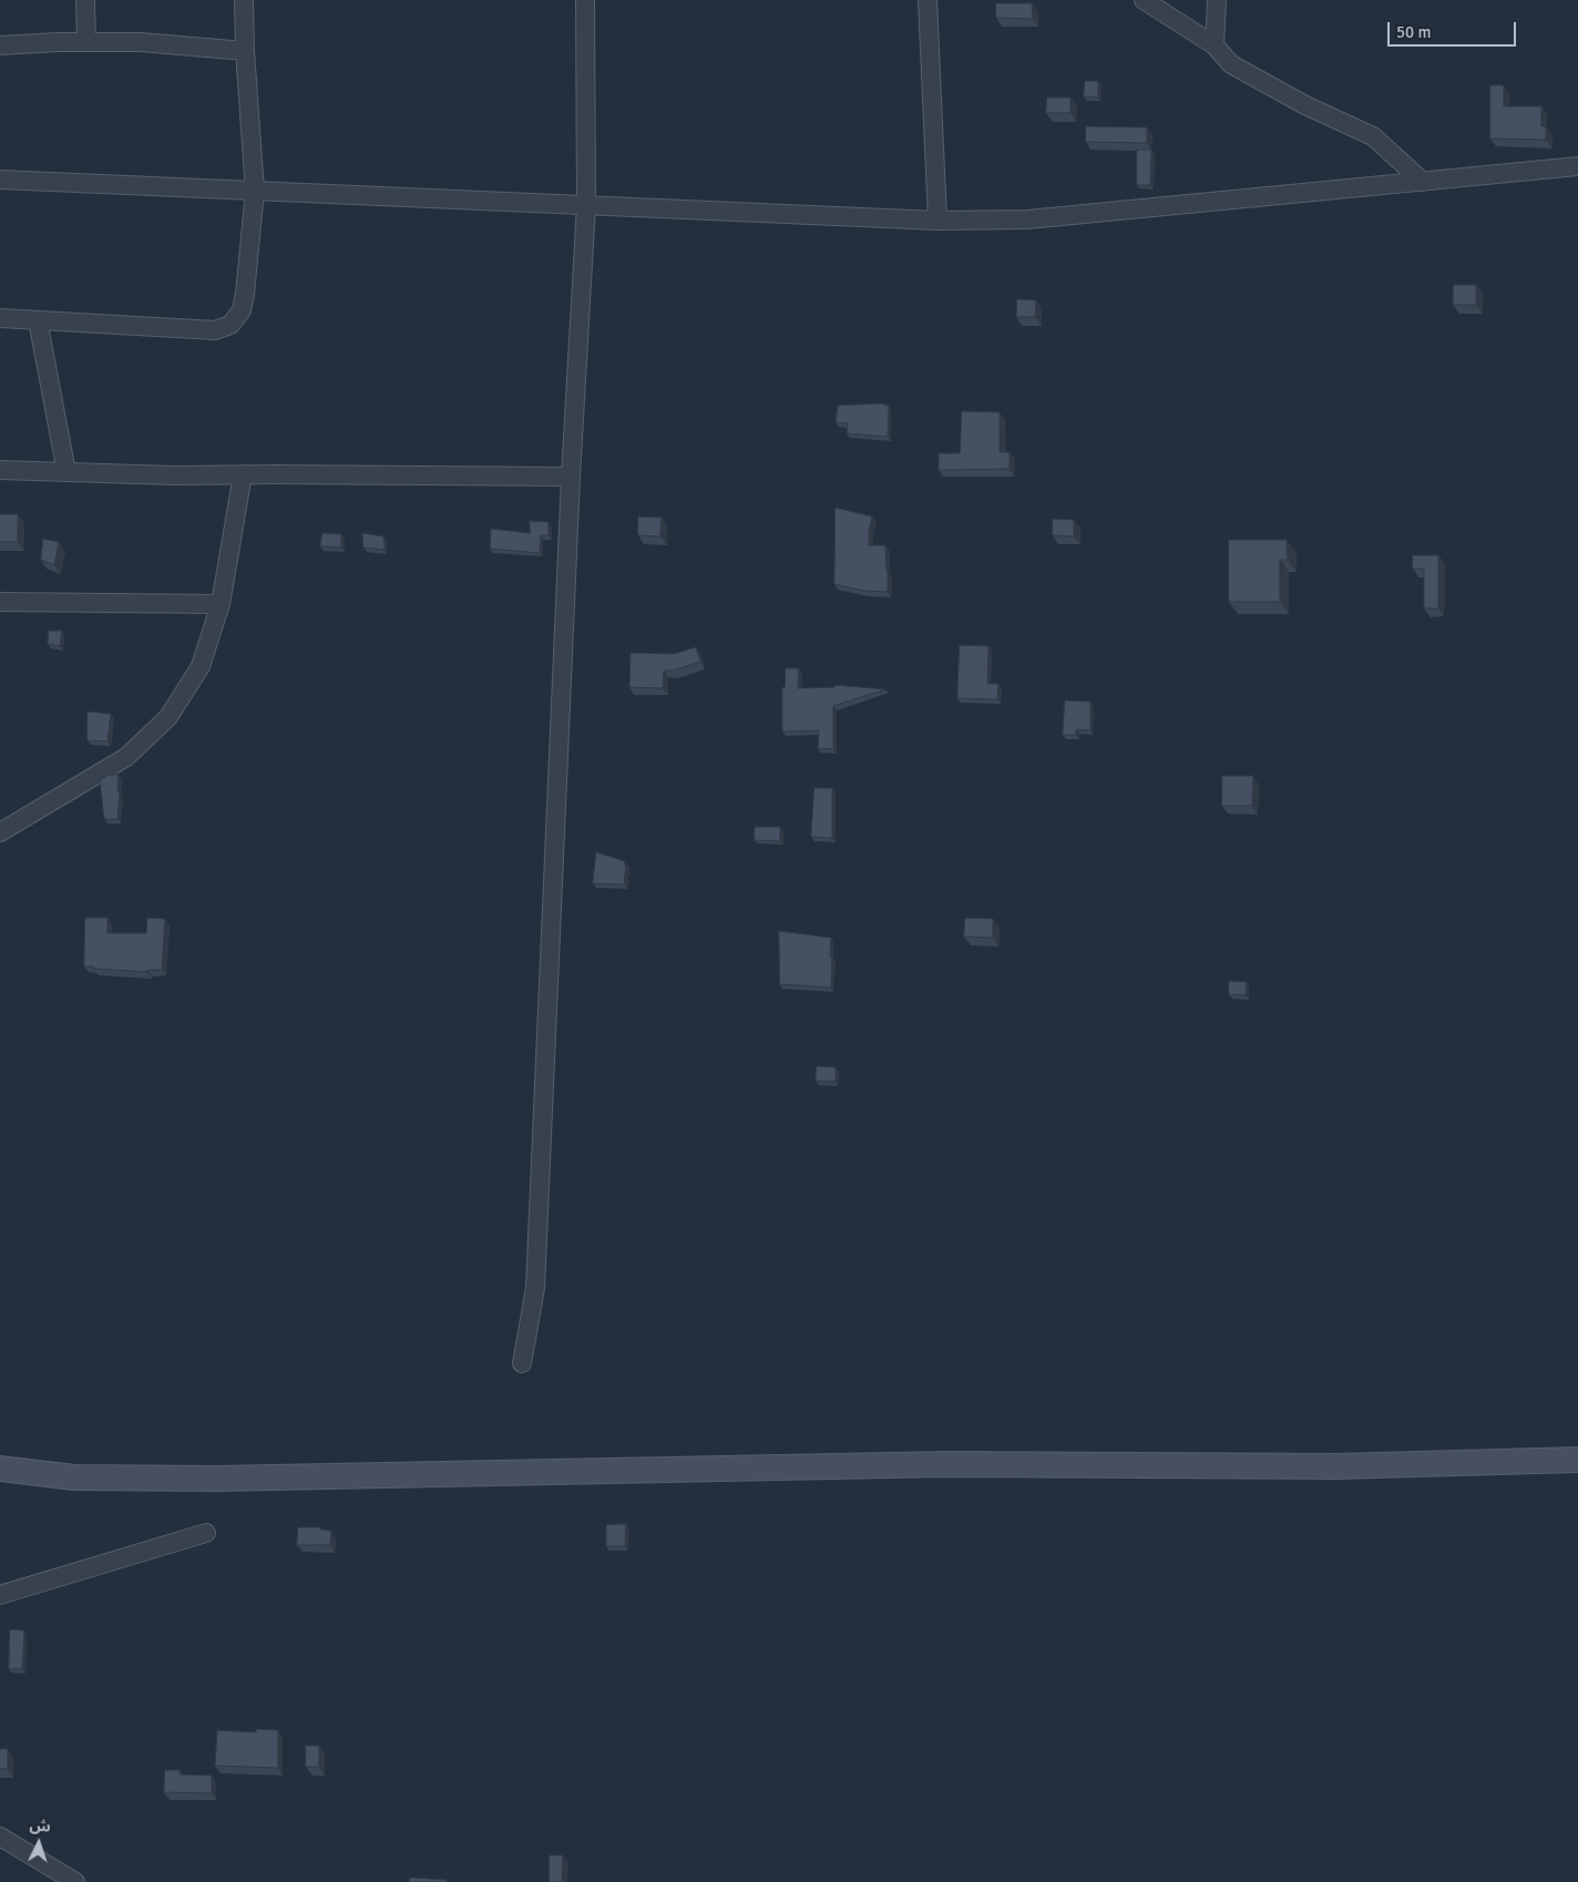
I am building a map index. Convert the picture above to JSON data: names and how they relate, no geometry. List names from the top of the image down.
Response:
{
  "scale_bar": "50 m",
  "north": "top"
}
